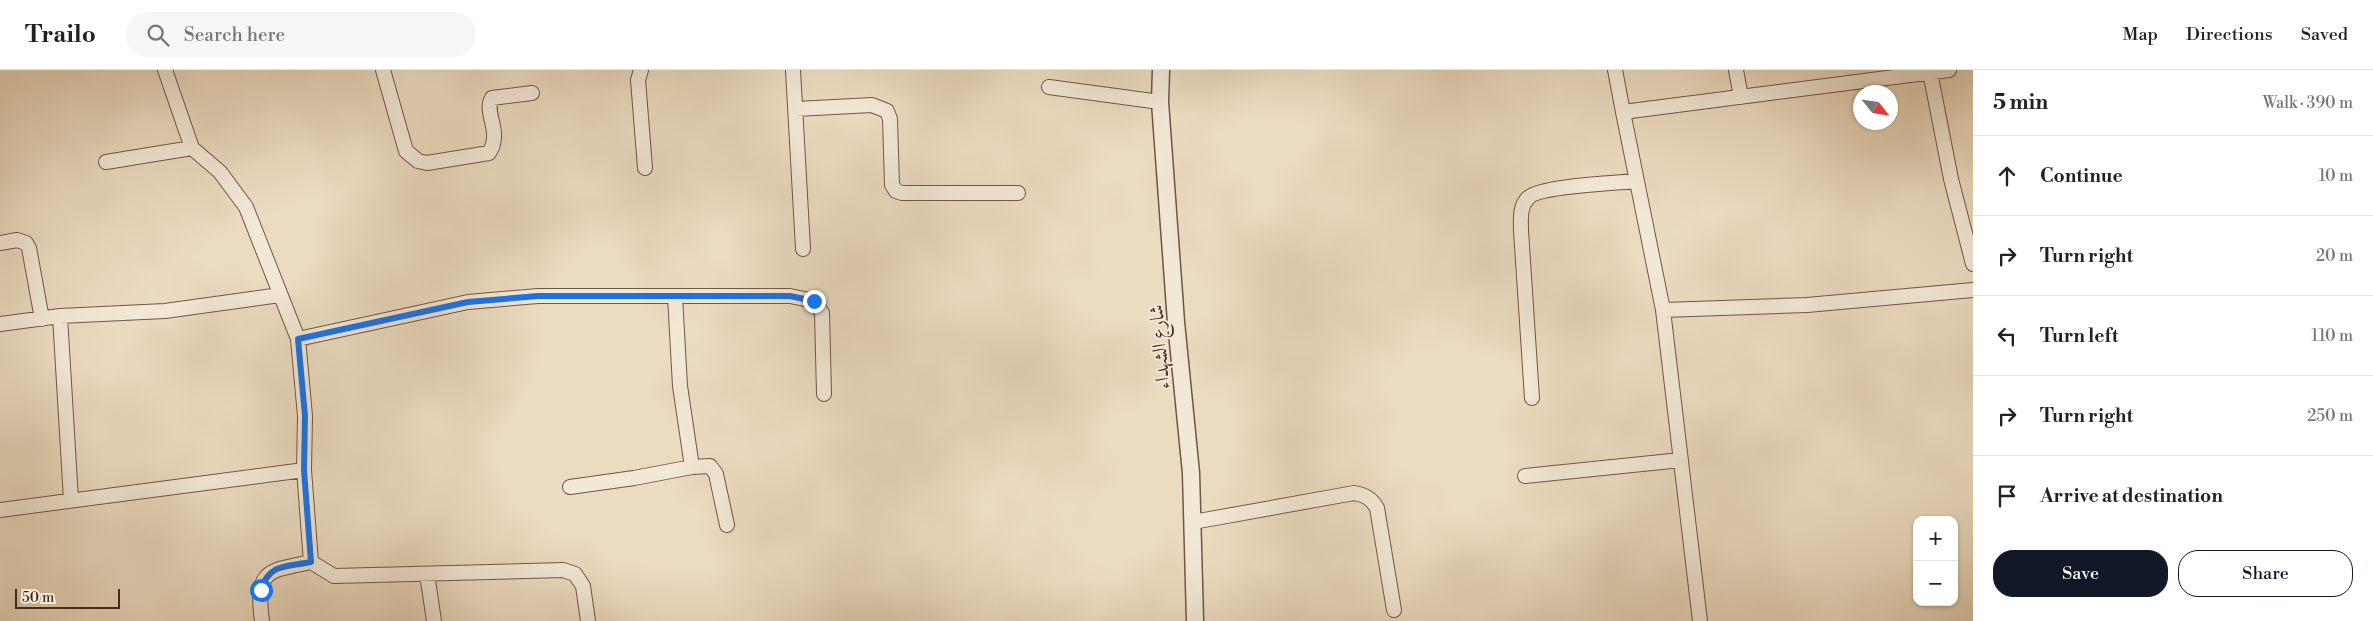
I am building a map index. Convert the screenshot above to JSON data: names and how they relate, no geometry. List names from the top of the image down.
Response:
{
  "streets": {
    "street": ["شارع الشهداء"]
  },
  "scale_bar": "50 m",
  "north": "bottom right",
  "page": {
    "header": "Trailo",
    "search": "Search here",
    "nav": ["Map", "Directions", "Saved"],
    "heading": ["5 min", "Walk · 390 m"],
    "list": [
      ["Continue", "10 m"],
      ["Turn right", "20 m"],
      ["Turn left", "110 m"],
      ["Turn right", "250 m"],
      "Arrive at destination"
    ],
    "map_buttons": ["+", "−"],
    "buttons": ["Save", "Share"],
    "scale": "50 m"
  }
}
